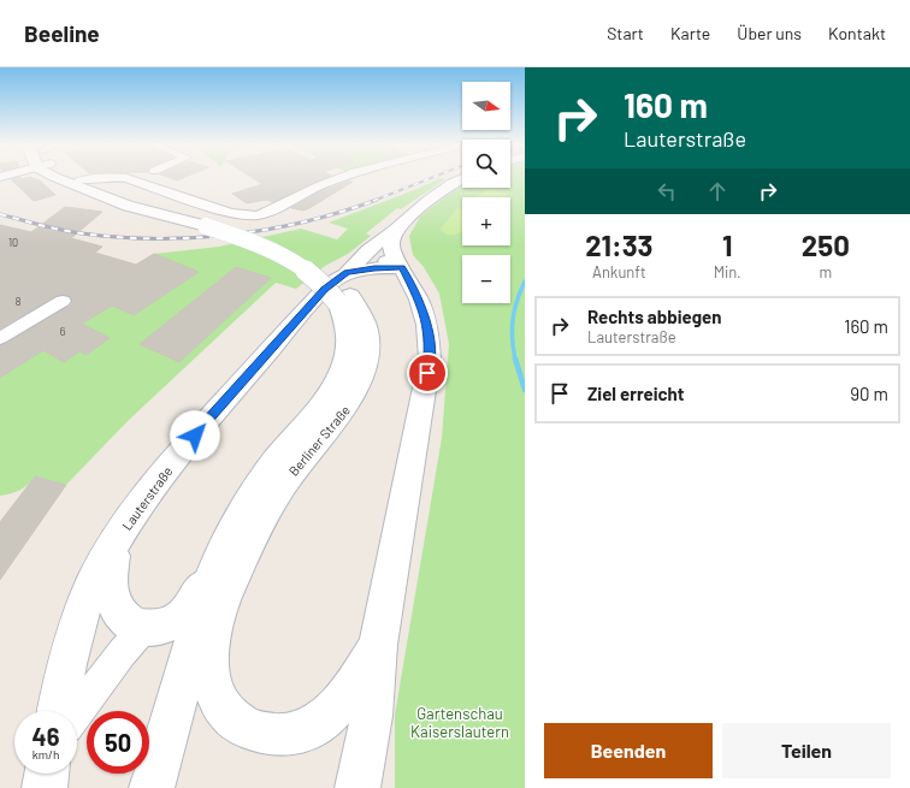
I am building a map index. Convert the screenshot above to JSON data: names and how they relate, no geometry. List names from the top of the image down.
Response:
{
  "streets": {
    "main road": ["Berliner Straße", "Lauterstraße"]
  },
  "crossings": [
    ["Berliner Straße", "Lauterstraße"]
  ],
  "parks": ["Gartenschau Kaiserslautern"],
  "house_numbers": ["10", "8", "6"],
  "north": "right",
  "page": {
    "header": "Beeline",
    "nav": [
      "Start",
      "Karte",
      "Über uns",
      "Kontakt"
    ],
    "turn": ["160 m", "Lauterstraße"],
    "map_buttons": ["+", "−"],
    "eta": [
      "21:33",
      "Ankunft",
      "1",
      "Min.",
      "250",
      "m"
    ],
    "list": [
      {
        "name": "Rechts abbiegen",
        "note": "Lauterstraße",
        "value": "160 m"
      },
      {
        "name": "Ziel erreicht",
        "value": "90 m"
      }
    ],
    "speed": "46 km/h",
    "limit": "50",
    "buttons": ["Beenden", "Teilen"]
  }
}
